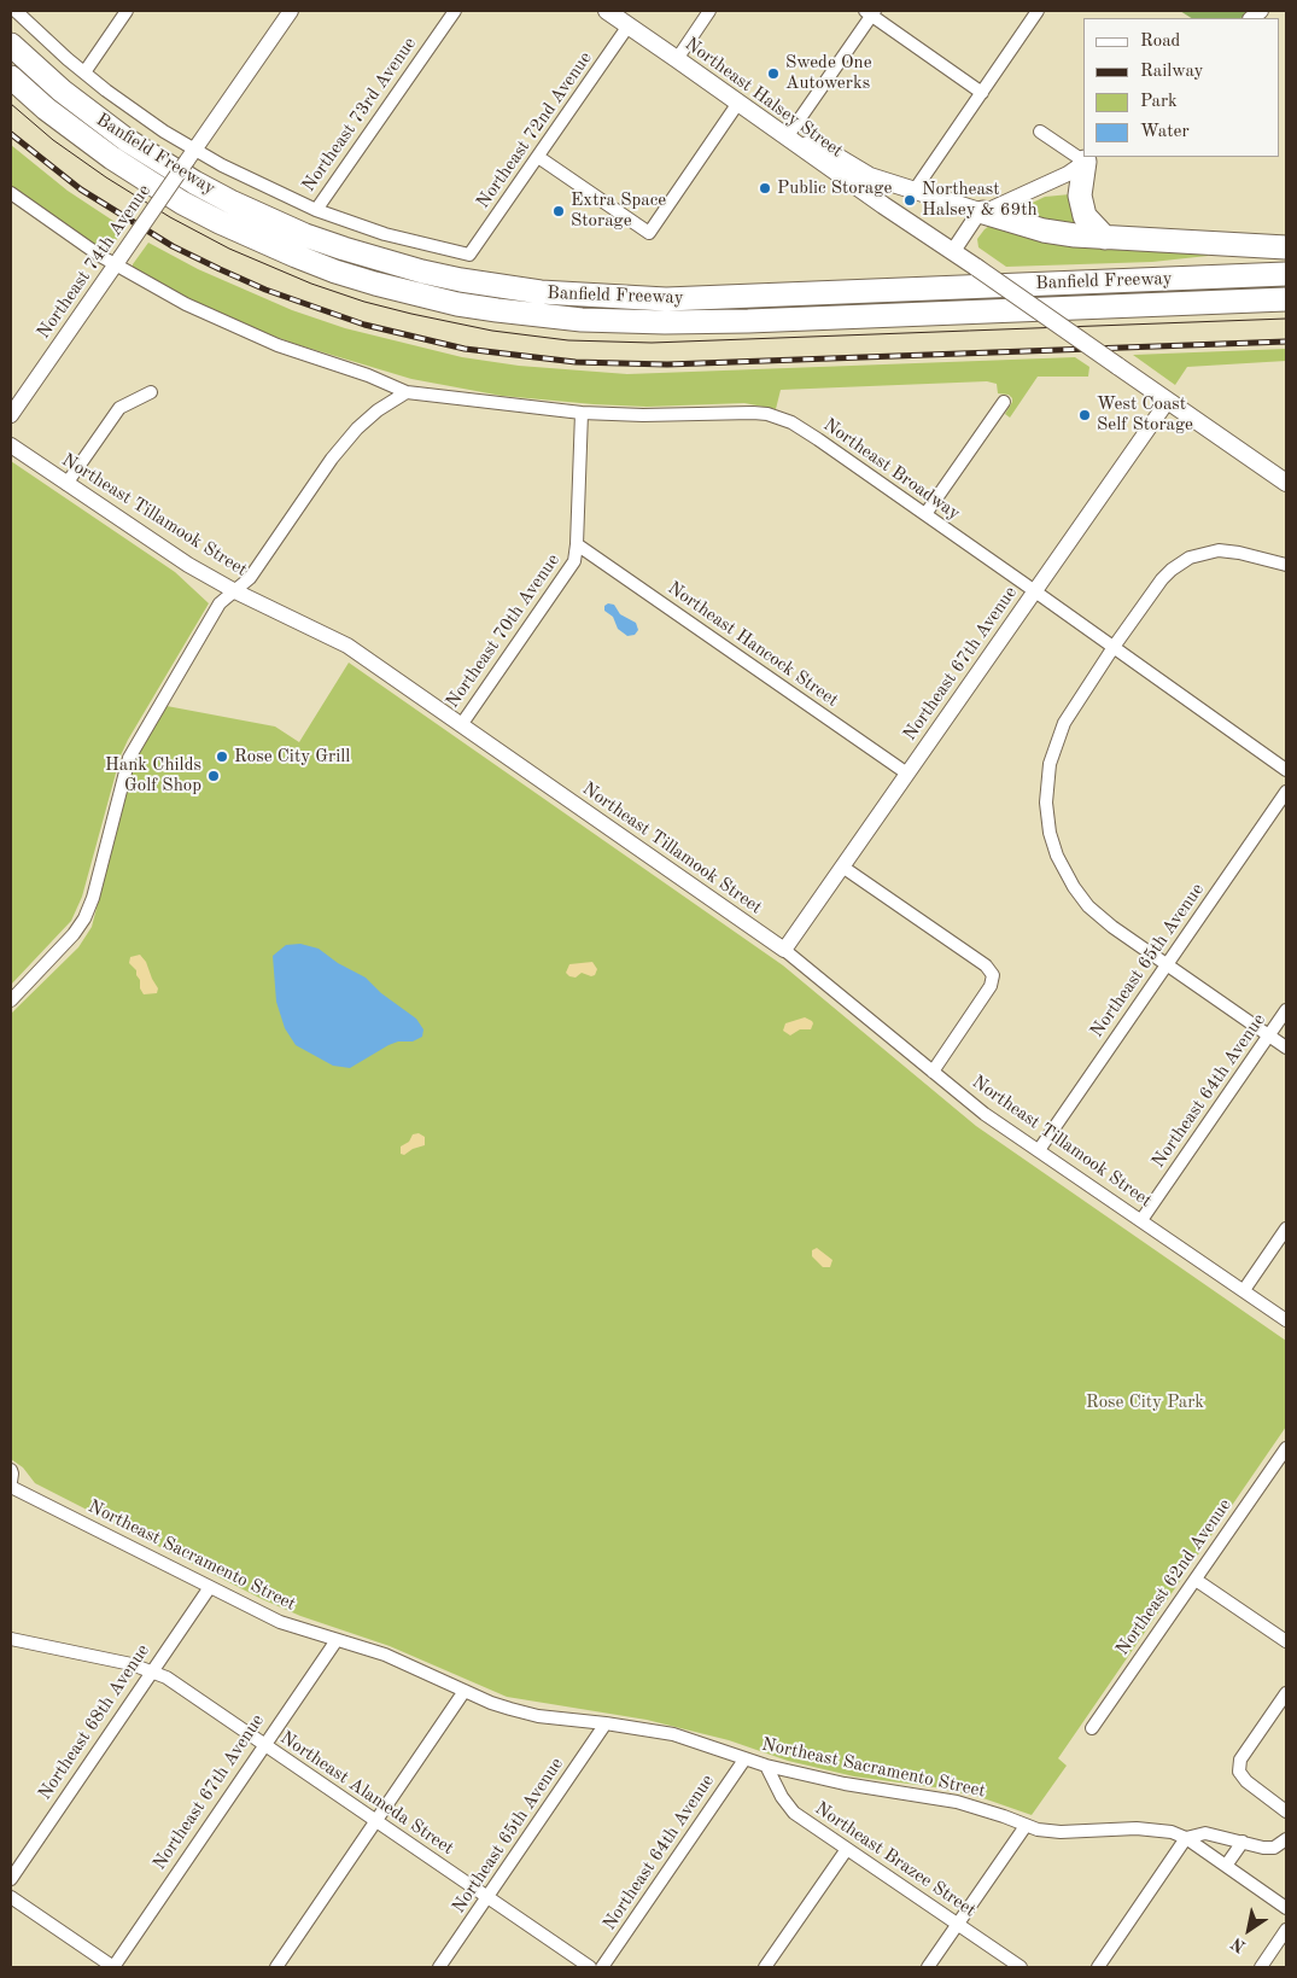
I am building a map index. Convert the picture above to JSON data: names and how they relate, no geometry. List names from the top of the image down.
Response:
{
  "streets": {
    "highway": ["Banfield Freeway"],
    "main road": ["Northeast Halsey Street"],
    "street": [
      "Northeast 73rd Avenue",
      "Northeast 72nd Avenue",
      "Northeast 74th Avenue",
      "Northeast Broadway",
      "Northeast Tillamook Street",
      "Northeast 70th Avenue",
      "Northeast Hancock Street",
      "Northeast 67th Avenue",
      "Northeast 65th Avenue",
      "Northeast 64th Avenue",
      "Northeast Sacramento Street",
      "Northeast 62nd Avenue",
      "Northeast 68th Avenue",
      "Northeast Alameda Street",
      "Northeast Brazee Street"
    ]
  },
  "crossings": [
    ["Northeast Halsey Street", "Northeast 72nd Avenue"],
    ["Northeast Halsey Street", "Northeast 67th Avenue"],
    ["Northeast 73rd Avenue", "Northeast 72nd Avenue"],
    ["Northeast 74th Avenue", "Northeast Broadway"],
    ["Northeast Broadway", "Northeast 70th Avenue"],
    ["Northeast Broadway", "Northeast 67th Avenue"],
    ["Northeast Tillamook Street", "Northeast 70th Avenue"],
    ["Northeast Tillamook Street", "Northeast 67th Avenue"],
    ["Northeast Tillamook Street", "Northeast 65th Avenue"],
    ["Northeast Tillamook Street", "Northeast 64th Avenue"],
    ["Northeast 70th Avenue", "Northeast Hancock Street"],
    ["Northeast Hancock Street", "Northeast 67th Avenue"],
    ["Northeast 67th Avenue", "Northeast Sacramento Street"],
    ["Northeast 67th Avenue", "Northeast Alameda Street"],
    ["Northeast 65th Avenue", "Northeast Sacramento Street"],
    ["Northeast 65th Avenue", "Northeast Alameda Street"],
    ["Northeast 64th Avenue", "Northeast Sacramento Street"],
    ["Northeast Sacramento Street", "Northeast 68th Avenue"],
    ["Northeast Sacramento Street", "Northeast Brazee Street"],
    ["Northeast 68th Avenue", "Northeast Alameda Street"]
  ],
  "parks": ["Rose City Park"],
  "places": [
    "Swede One Autowerks",
    "Public Storage",
    "Northeast Halsey & 69th",
    "Extra Space Storage",
    "West Coast Self Storage",
    "Rose City Grill",
    "Hank Childs Golf Shop"
  ],
  "legend": [
    "Road",
    "Railway",
    "Park",
    "Water"
  ],
  "north": "bottom left"
}
